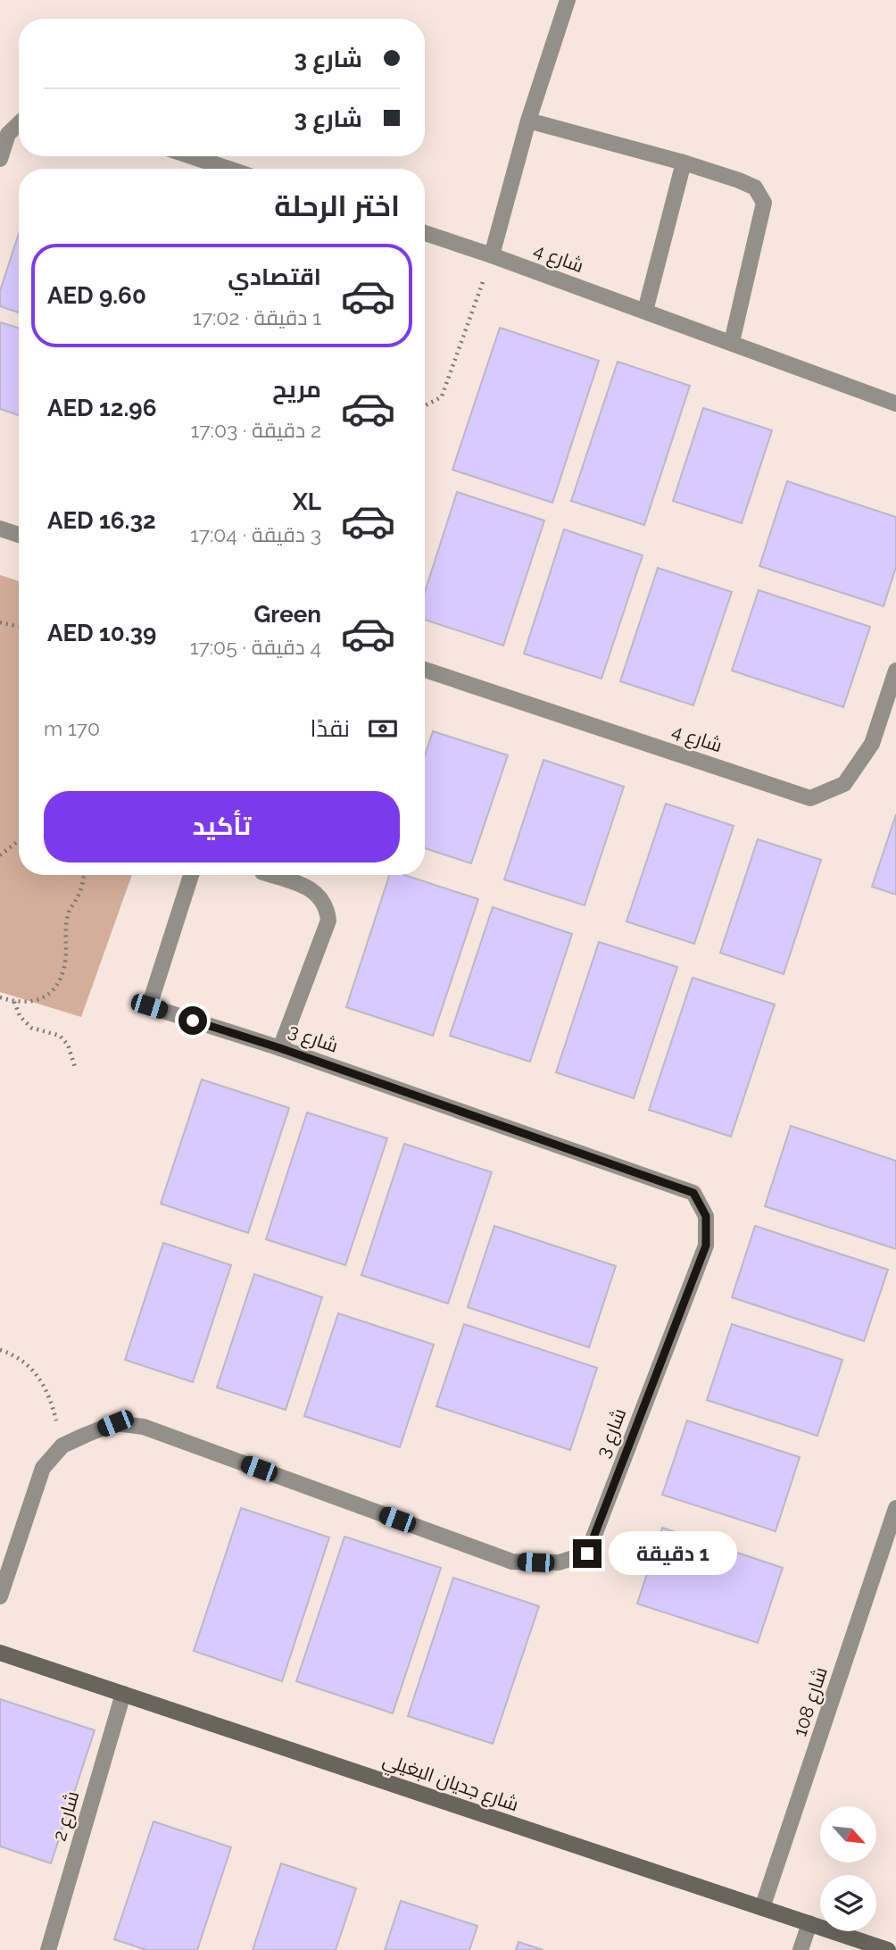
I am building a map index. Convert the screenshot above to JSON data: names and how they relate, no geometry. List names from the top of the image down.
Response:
{
  "streets": {
    "street": [
      "شارع 4",
      "شارع 3",
      "شارع 108",
      "شارع جديان البغيلي",
      "شارع 2"
    ]
  },
  "crossings": [
    ["شارع 108", "شارع جديان البغيلي"],
    ["شارع جديان البغيلي", "شارع 2"]
  ],
  "north": "bottom right",
  "page": {
    "banner": ["شارع 3", "شارع 3"],
    "heading": "اختر الرحلة",
    "list": [
      {
        "name": "اقتصادي",
        "note": "1 دقيقة · 17:02",
        "value": "AED 9.60"
      },
      {
        "name": "مريح",
        "note": "2 دقيقة · 17:03",
        "value": "AED 12.96"
      },
      {
        "name": "XL",
        "note": "3 دقيقة · 17:04",
        "value": "AED 16.32"
      },
      {
        "name": "Green",
        "note": "4 دقيقة · 17:05",
        "value": "AED 10.39"
      }
    ],
    "pay": ["نقدًا", "170 m"],
    "buttons": "تأكيد",
    "bubble": "1 دقيقة"
  }
}
